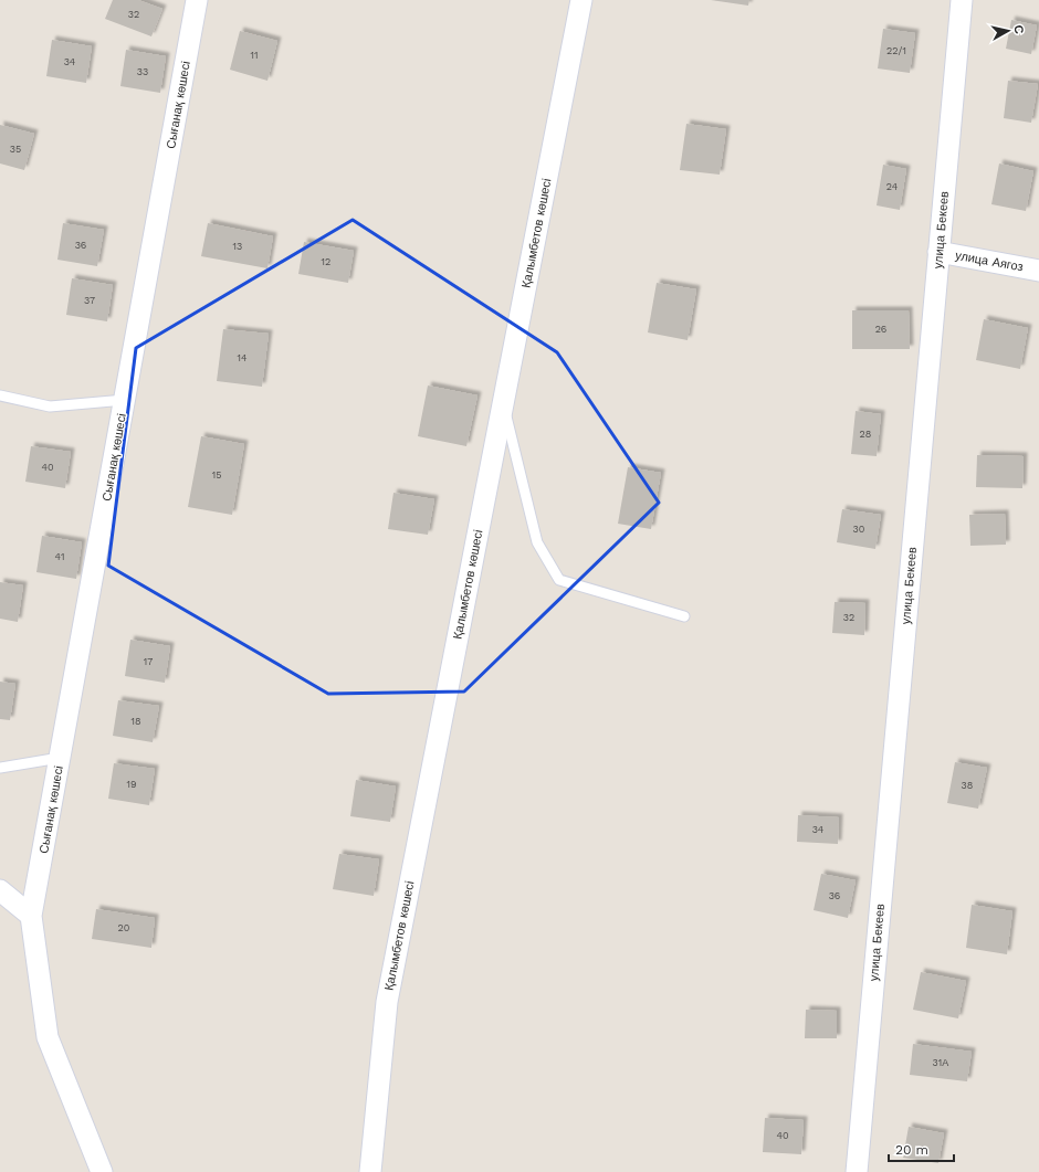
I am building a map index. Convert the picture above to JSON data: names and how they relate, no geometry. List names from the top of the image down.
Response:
{
  "streets": {
    "street": [
      "Сығанақ көшесі",
      "улица Бекеев",
      "Қалымбетов көшесі",
      "улица Аягоз"
    ]
  },
  "crossings": [
    ["улица Бекеев", "улица Аягоз"]
  ],
  "house_numbers": [
    "32",
    "22/1",
    "11",
    "34",
    "33",
    "35",
    "24",
    "36",
    "13",
    "12",
    "37",
    "26",
    "14",
    "28",
    "40",
    "15",
    "30",
    "41",
    "32",
    "17",
    "18",
    "19",
    "38",
    "34",
    "36",
    "20",
    "31А",
    "40"
  ],
  "scale_bar": "20 m",
  "north": "right"
}
